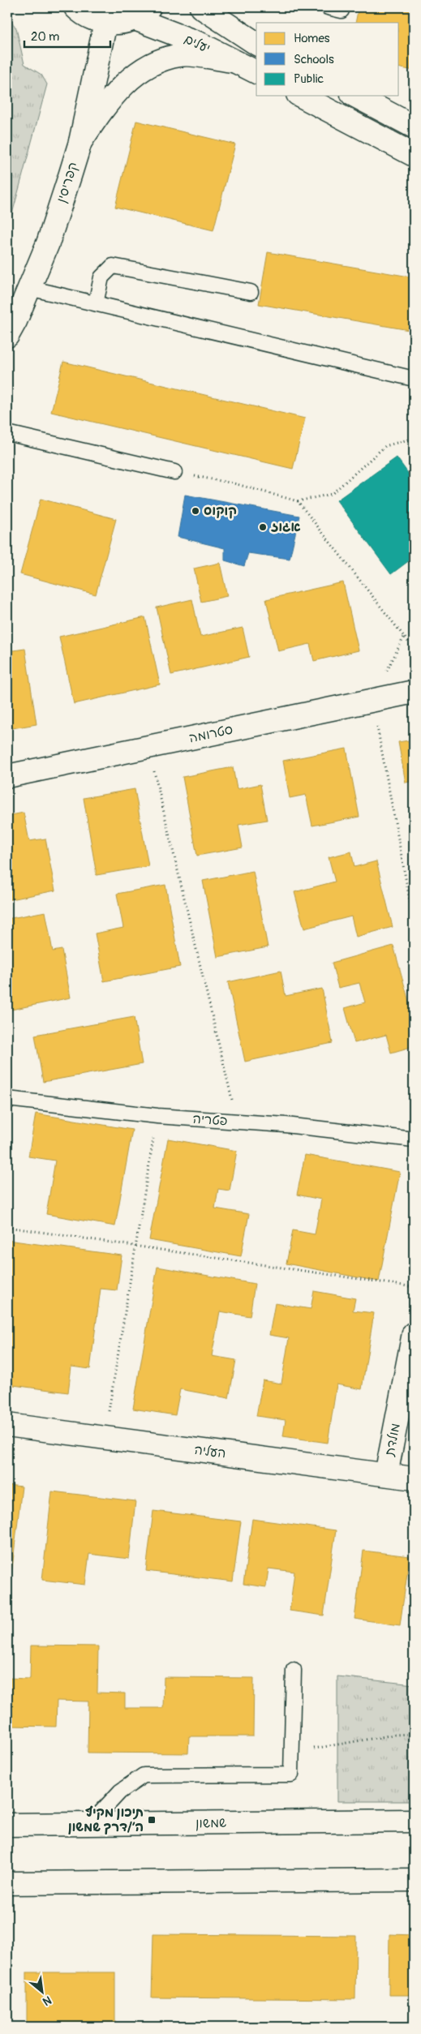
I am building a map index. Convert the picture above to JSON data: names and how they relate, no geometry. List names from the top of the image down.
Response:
{
  "streets": {
    "street": [
      "יעלים",
      "קפריסין",
      "סטרומה",
      "מולדת",
      "העליה",
      "שמשון"
    ],
    "lane": ["פטריה"]
  },
  "crossings": [
    ["מולדת", "העליה"]
  ],
  "places": {
    "other": ["קוקוס", "אגוז"],
    "transit": ["תיכון מקיף ה׳/דרך שמשון"]
  },
  "legend": ["Homes", "Schools", "Public"],
  "scale_bar": "20 m",
  "north": "bottom right"
}
